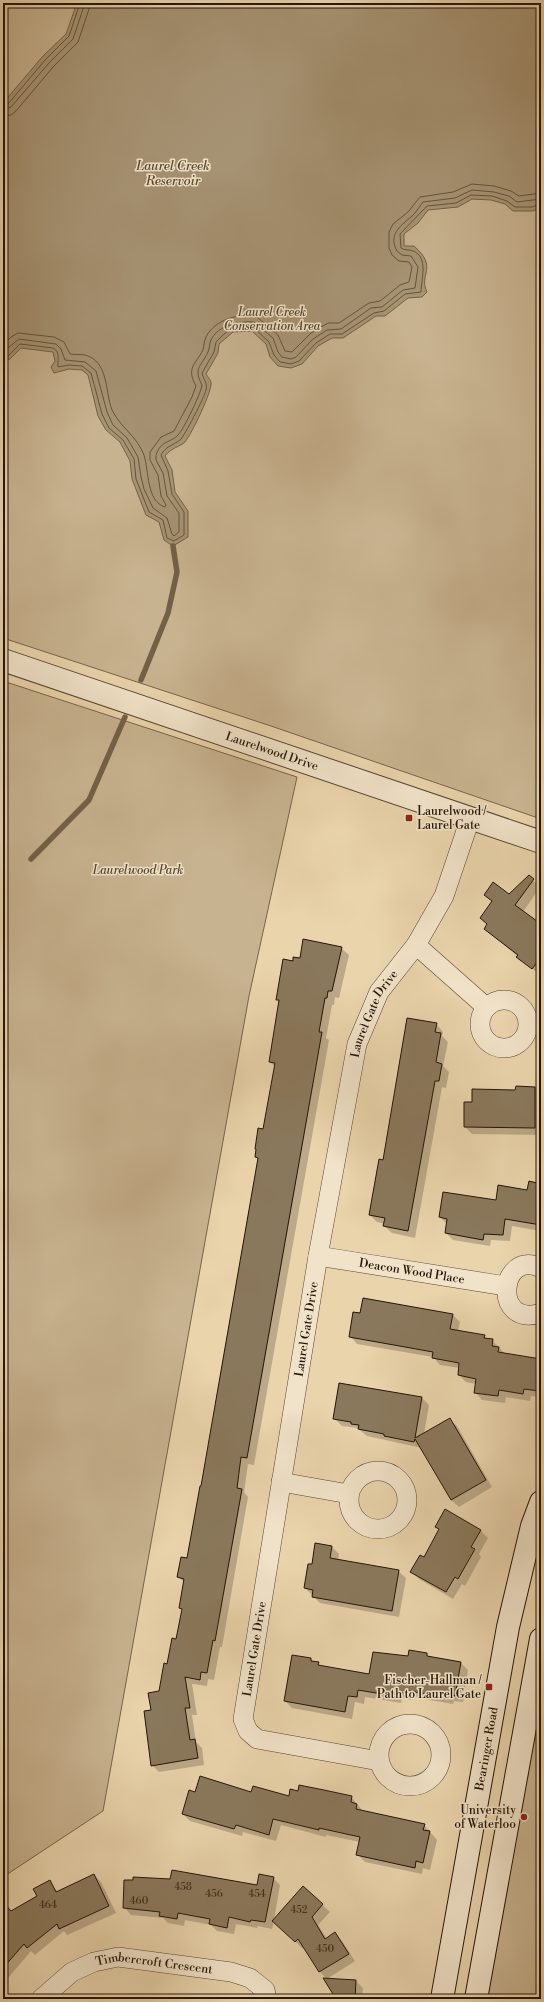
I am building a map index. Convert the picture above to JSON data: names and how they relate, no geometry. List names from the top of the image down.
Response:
{
  "streets": {
    "main road": ["Laurelwood Drive", "Bearinger Road"],
    "street": ["Laurel Gate Drive", "Deacon Wood Place", "Timbercroft Crescent"]
  },
  "crossings": [
    ["Laurelwood Drive", "Laurel Gate Drive"],
    ["Laurel Gate Drive", "Deacon Wood Place"]
  ],
  "water": ["Laurel Creek Reservoir"],
  "parks": ["Laurel Creek Conservation Area", "Laurelwood Park"],
  "places": {
    "transit": ["Laurelwood / Laurel Gate", "Fischer-Hallman / Path to Laurel Gate"],
    "other": ["University of Waterloo"]
  },
  "house_numbers": [
    "458",
    "456",
    "454",
    "460",
    "464",
    "452",
    "450"
  ]
}
